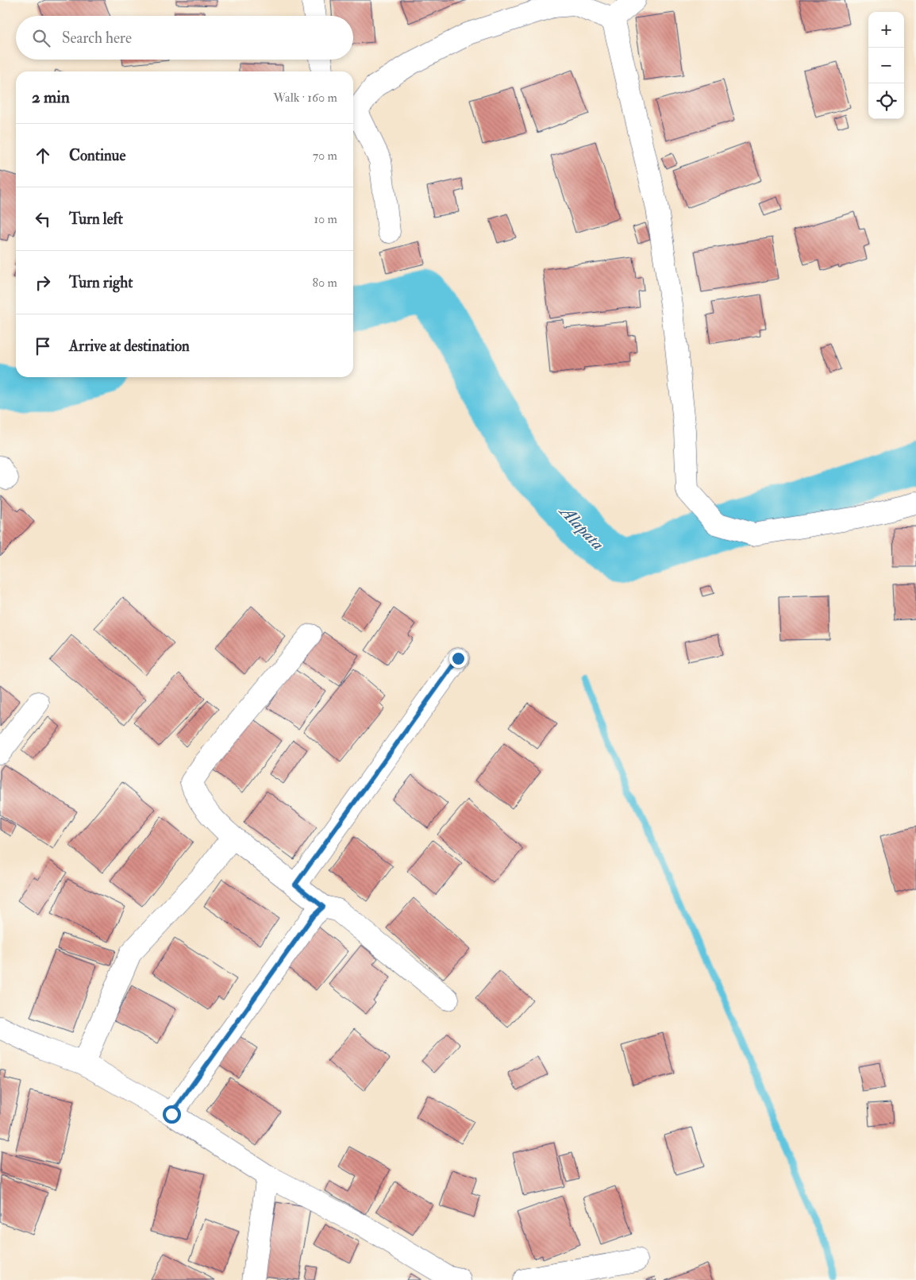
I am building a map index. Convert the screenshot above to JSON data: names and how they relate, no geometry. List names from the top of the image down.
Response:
{
  "water": ["Alapata"],
  "page": {
    "map_buttons": ["+", "−"],
    "search": "Search here",
    "heading": ["2 min", "Walk · 160 m"],
    "list": [
      ["Continue", "70 m"],
      ["Turn left", "10 m"],
      ["Turn right", "80 m"],
      "Arrive at destination"
    ]
  }
}
